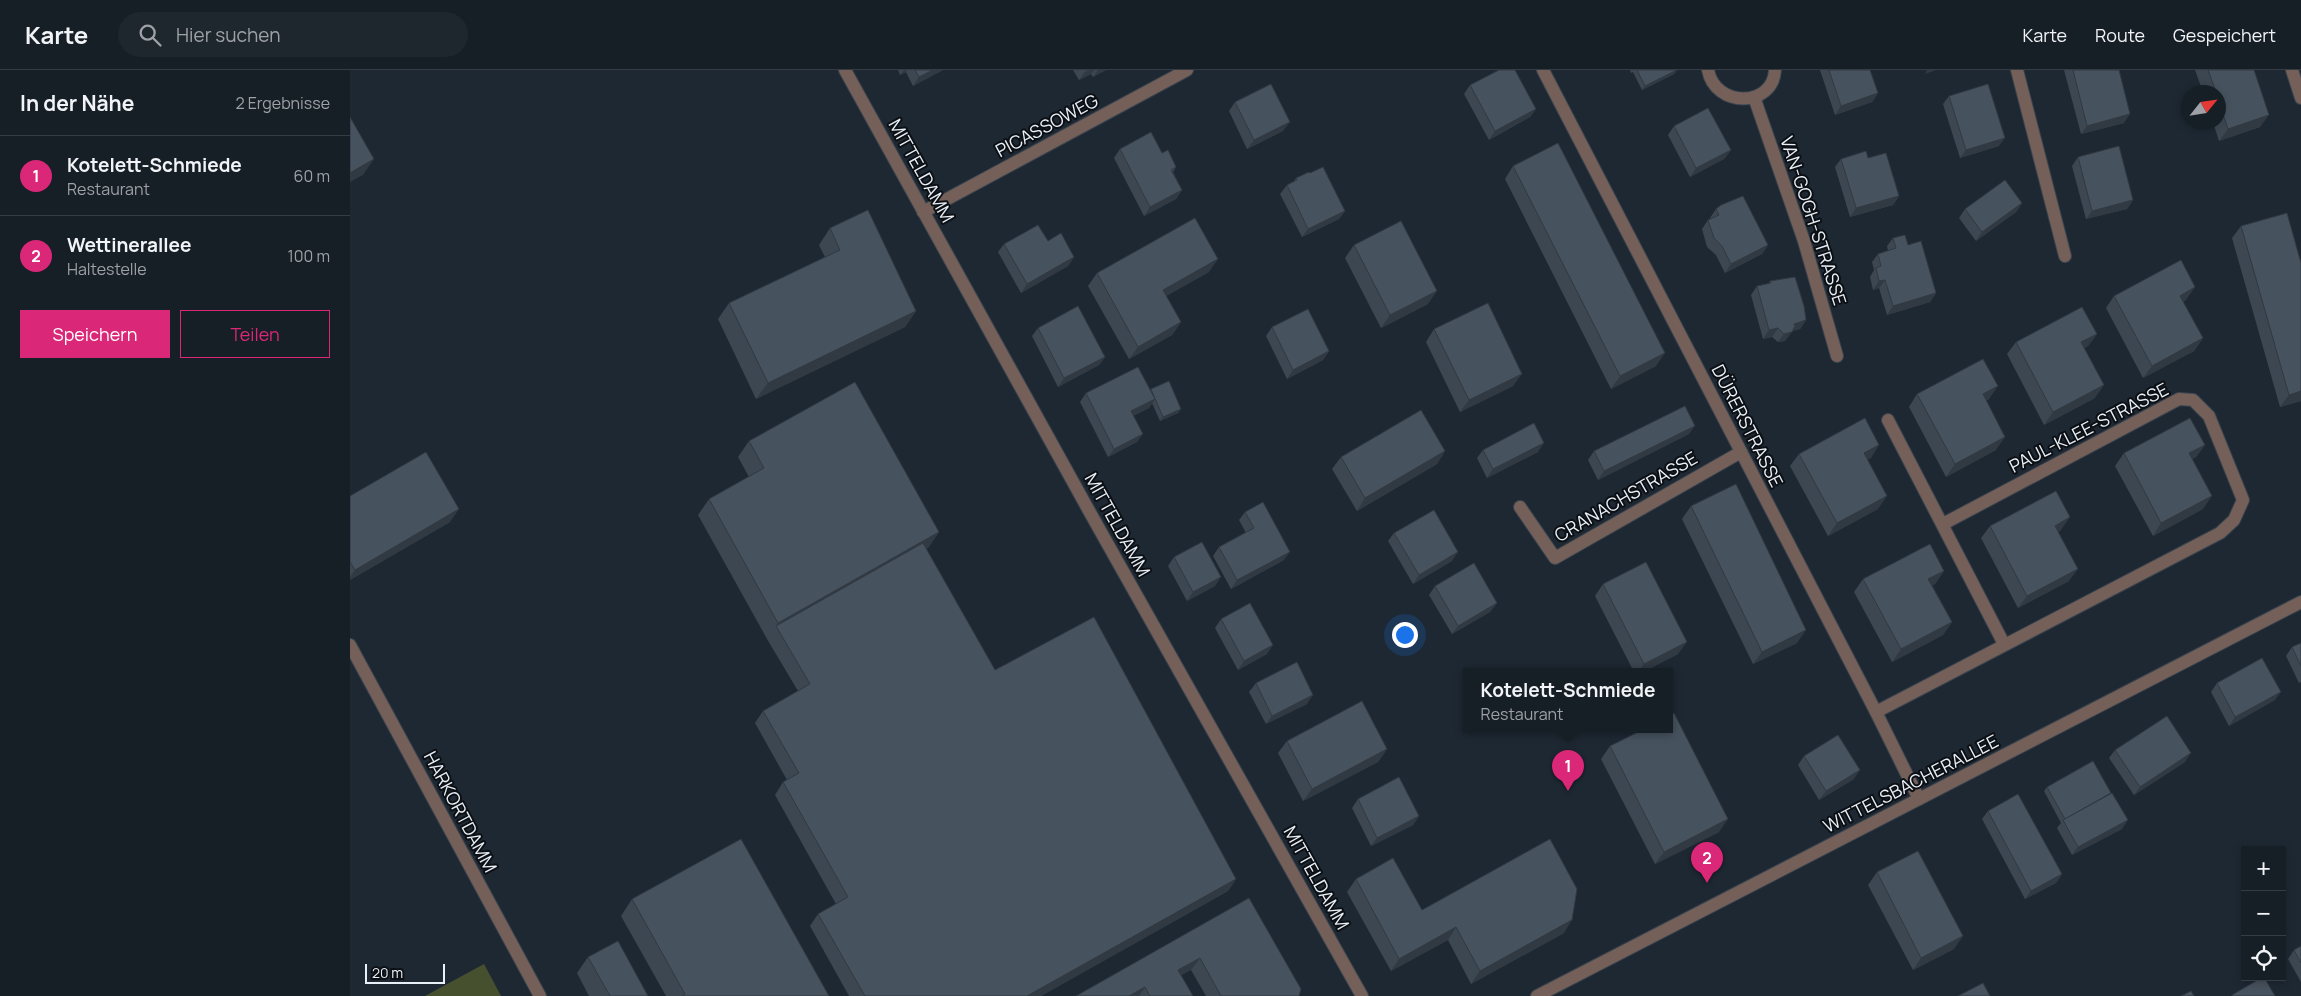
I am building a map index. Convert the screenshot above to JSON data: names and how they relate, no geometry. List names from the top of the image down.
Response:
{
  "streets": {
    "street": [
      "PICASSOWEG",
      "MITTELDAMM",
      "VAN-GOGH-STRASSE",
      "DÜRERSTRASSE",
      "PAUL-KLEE-STRASSE",
      "CRANACHSTRASSE",
      "WITTELSBACHERALLEE",
      "HARKORTDAMM"
    ]
  },
  "crossings": [
    ["PICASSOWEG", "MITTELDAMM"],
    ["DÜRERSTRASSE", "PAUL-KLEE-STRASSE"],
    ["DÜRERSTRASSE", "CRANACHSTRASSE"],
    ["DÜRERSTRASSE", "WITTELSBACHERALLEE"]
  ],
  "scale_bar": "20 m",
  "north": "top right",
  "page": {
    "header": "Karte",
    "search": "Hier suchen",
    "nav": ["Karte", "Route", "Gespeichert"],
    "heading": ["In der Nähe", "2 Ergebnisse"],
    "list": [
      {
        "mark": "1",
        "name": "Kotelett-Schmiede",
        "note": "Restaurant",
        "value": "60 m"
      },
      {
        "mark": "2",
        "name": "Wettinerallee",
        "note": "Haltestelle",
        "value": "100 m"
      }
    ],
    "buttons": ["Speichern", "Teilen"],
    "popup": ["Kotelett-Schmiede", "Restaurant"],
    "pins": ["1", "2"],
    "map_buttons": ["+", "−"],
    "scale": "20 m"
  }
}
